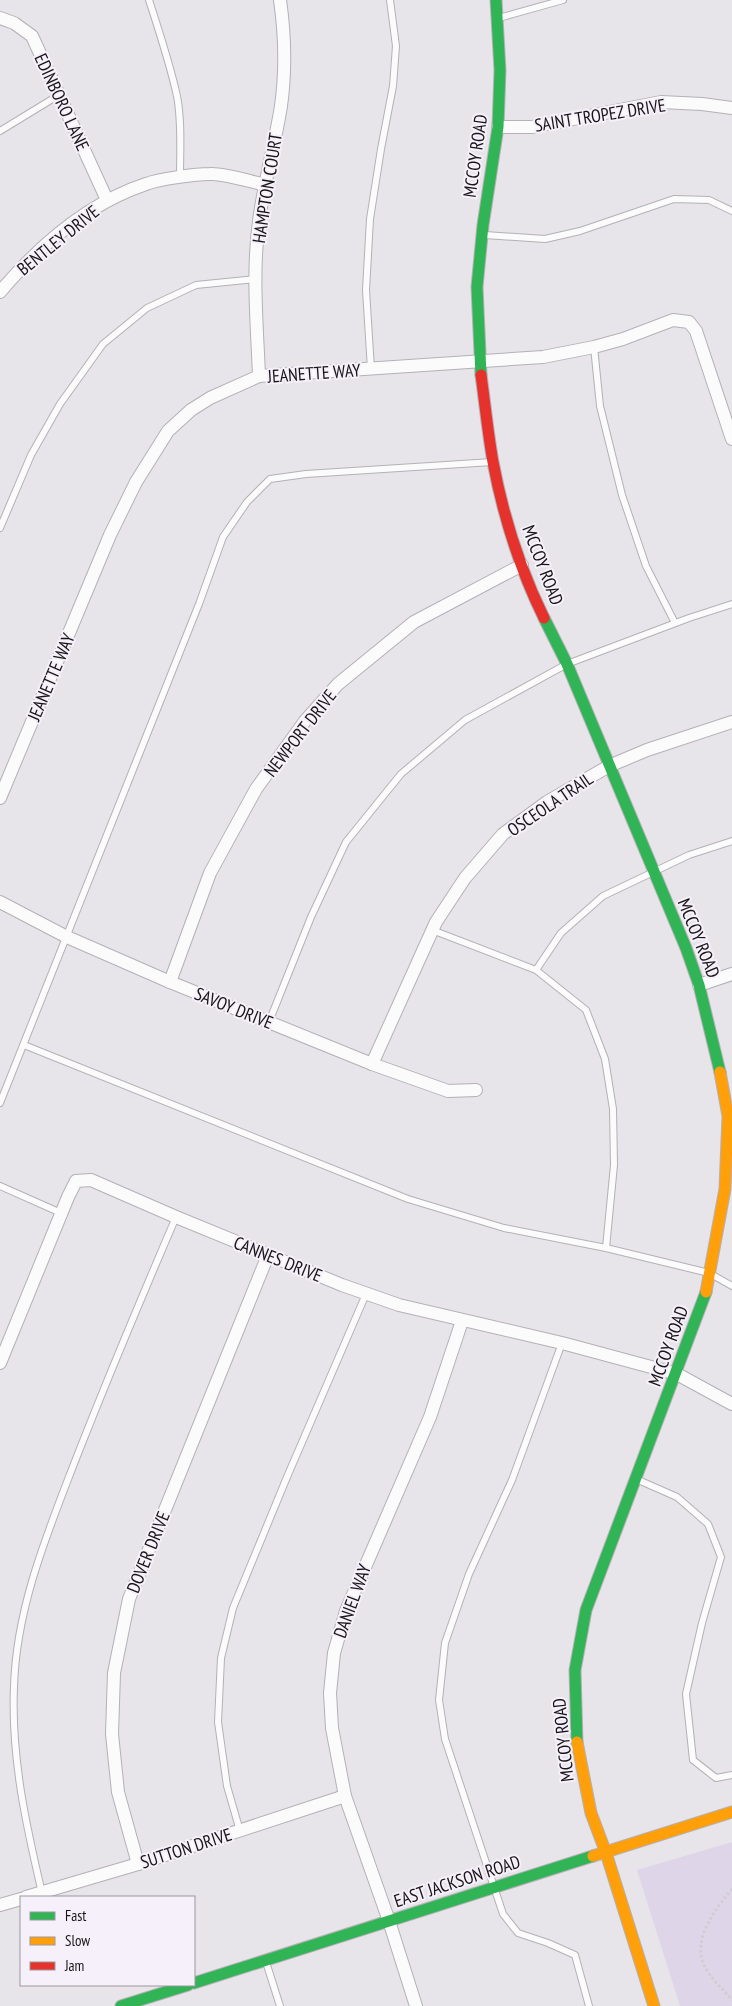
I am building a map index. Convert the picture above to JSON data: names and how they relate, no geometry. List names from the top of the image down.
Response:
{
  "streets": {
    "street": [
      "EDINBORO LANE",
      "SAINT TROPEZ DRIVE",
      "MCCOY ROAD",
      "HAMPTON COURT",
      "BENTLEY DRIVE",
      "JEANETTE WAY",
      "NEWPORT DRIVE",
      "OSCEOLA TRAIL",
      "SAVOY DRIVE",
      "CANNES DRIVE",
      "DOVER DRIVE",
      "DANIEL WAY",
      "SUTTON DRIVE",
      "EAST JACKSON ROAD"
    ]
  },
  "crossings": [
    ["EDINBORO LANE", "BENTLEY DRIVE"],
    ["SAINT TROPEZ DRIVE", "MCCOY ROAD"],
    ["MCCOY ROAD", "JEANETTE WAY"],
    ["MCCOY ROAD", "NEWPORT DRIVE"],
    ["MCCOY ROAD", "OSCEOLA TRAIL"],
    ["MCCOY ROAD", "CANNES DRIVE"],
    ["MCCOY ROAD", "EAST JACKSON ROAD"],
    ["HAMPTON COURT", "BENTLEY DRIVE"],
    ["HAMPTON COURT", "JEANETTE WAY"],
    ["NEWPORT DRIVE", "SAVOY DRIVE"],
    ["OSCEOLA TRAIL", "SAVOY DRIVE"],
    ["CANNES DRIVE", "DOVER DRIVE"],
    ["CANNES DRIVE", "DANIEL WAY"],
    ["DOVER DRIVE", "SUTTON DRIVE"],
    ["DANIEL WAY", "SUTTON DRIVE"],
    ["DANIEL WAY", "EAST JACKSON ROAD"]
  ],
  "legend": ["Fast", "Slow", "Jam"]
}
